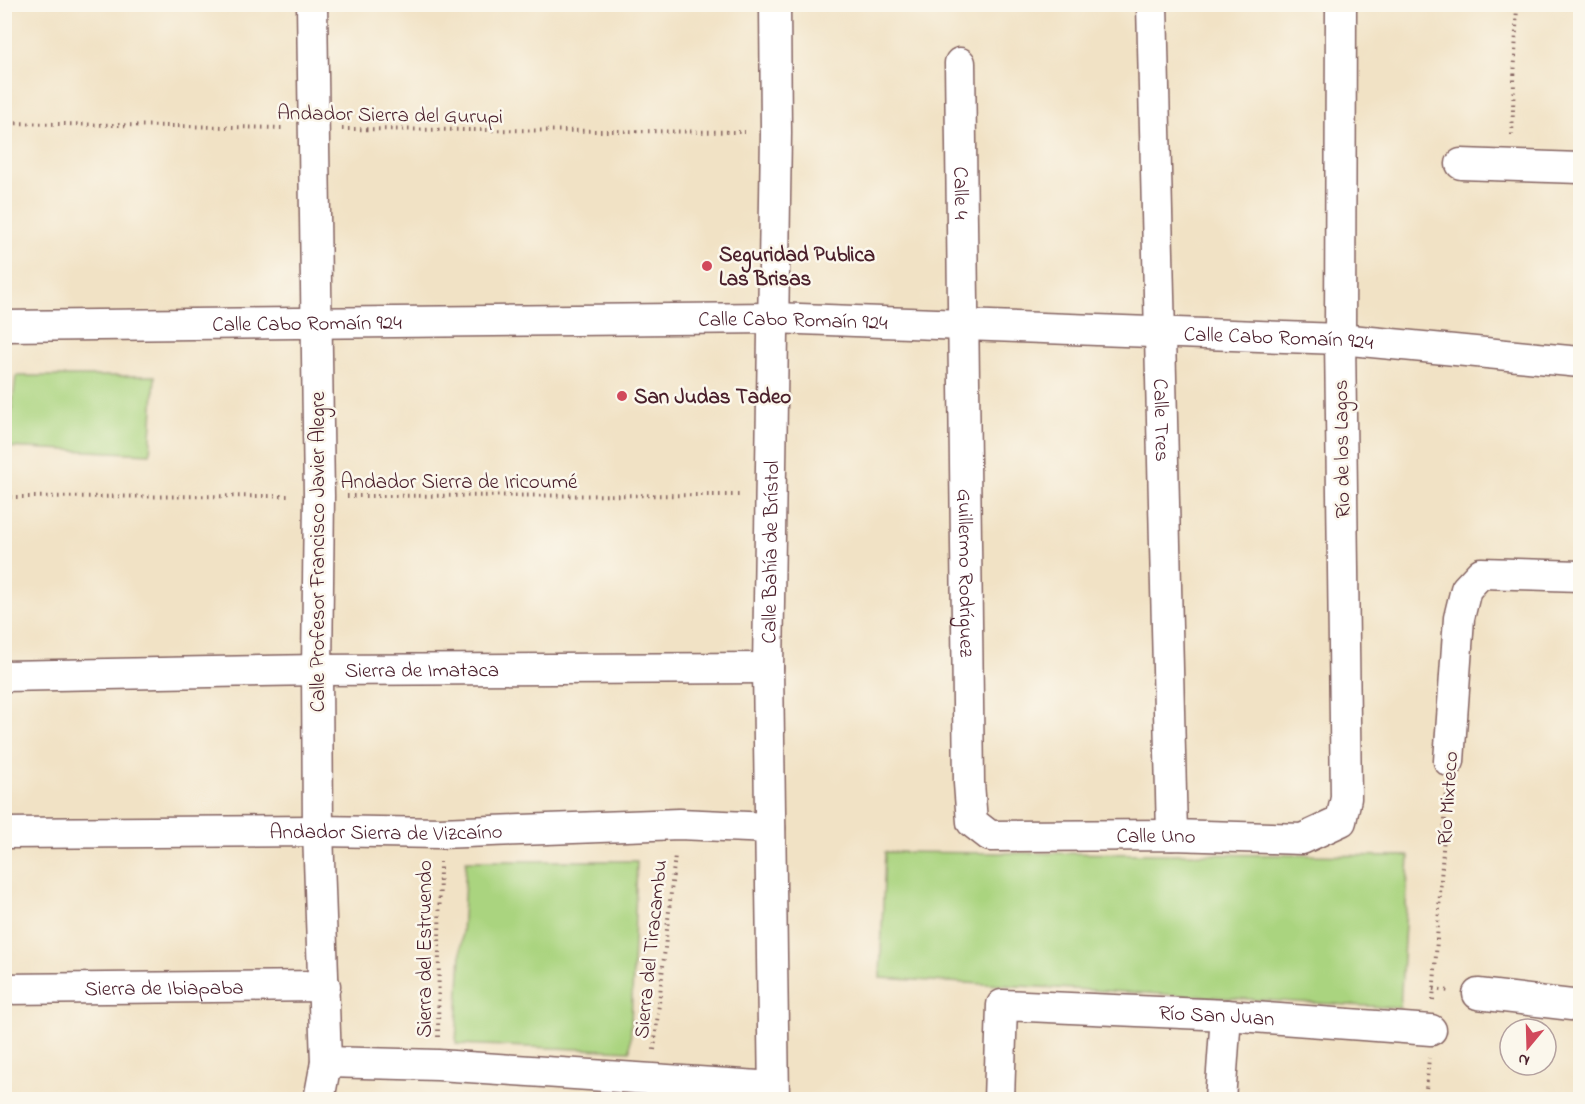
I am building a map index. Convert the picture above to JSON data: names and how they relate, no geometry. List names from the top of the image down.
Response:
{
  "streets": {
    "street": [
      "Calle 4",
      "Calle Cabo Romaín 924",
      "Calle Tres",
      "Río de los Lagos",
      "Calle Profesor Francisco Javier Alegre",
      "Calle Bahía de Brístol",
      "Guillermo Rodríguez",
      "Sierra de Imataca",
      "Río Mixteco",
      "Andador Sierra de Vizcaíno",
      "Calle Uno",
      "Sierra de Ibiapaba",
      "Río San Juan"
    ],
    "path": [
      "Andador Sierra del Gurupi",
      "Andador Sierra de Iricoumé",
      "Sierra del Estruendo",
      "Sierra del Tiracambu"
    ]
  },
  "crossings": [
    ["Andador Sierra del Gurupi", "Calle Profesor Francisco Javier Alegre"],
    ["Andador Sierra del Gurupi", "Calle Bahía de Brístol"],
    ["Calle 4", "Calle Cabo Romaín 924"],
    ["Calle 4", "Guillermo Rodríguez"],
    ["Calle Cabo Romaín 924", "Calle Tres"],
    ["Calle Cabo Romaín 924", "Río de los Lagos"],
    ["Calle Cabo Romaín 924", "Calle Profesor Francisco Javier Alegre"],
    ["Calle Cabo Romaín 924", "Calle Bahía de Brístol"],
    ["Calle Cabo Romaín 924", "Guillermo Rodríguez"],
    ["Calle Tres", "Calle Uno"],
    ["Río de los Lagos", "Calle Uno"],
    ["Andador Sierra de Iricoumé", "Calle Profesor Francisco Javier Alegre"],
    ["Andador Sierra de Iricoumé", "Calle Bahía de Brístol"],
    ["Calle Profesor Francisco Javier Alegre", "Sierra de Imataca"],
    ["Calle Profesor Francisco Javier Alegre", "Andador Sierra de Vizcaíno"],
    ["Calle Profesor Francisco Javier Alegre", "Sierra de Ibiapaba"],
    ["Calle Bahía de Brístol", "Sierra de Imataca"],
    ["Calle Bahía de Brístol", "Andador Sierra de Vizcaíno"],
    ["Guillermo Rodríguez", "Calle Uno"],
    ["Río Mixteco", "Río San Juan"],
    ["Andador Sierra de Vizcaíno", "Sierra del Estruendo"],
    ["Andador Sierra de Vizcaíno", "Sierra del Tiracambu"]
  ],
  "places": ["Seguridad Publica Las Brisas", "San Judas Tadeo"],
  "north": "bottom"
}
